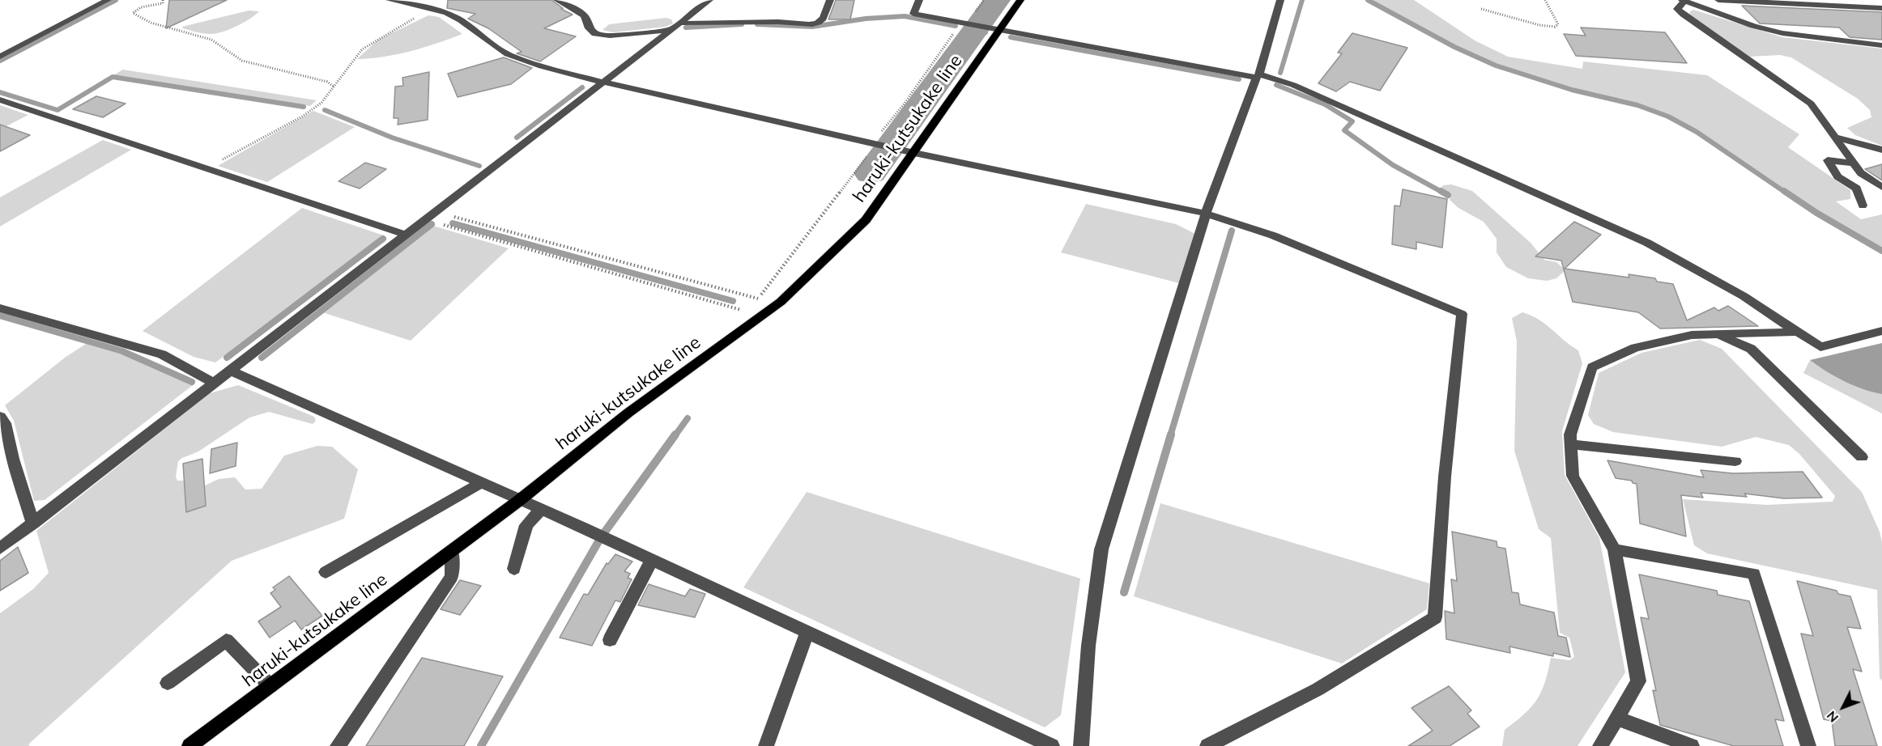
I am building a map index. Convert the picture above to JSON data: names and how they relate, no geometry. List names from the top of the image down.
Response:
{
  "streets": {
    "main road": ["haruki-kutsukake line"]
  },
  "north": "bottom left"
}
